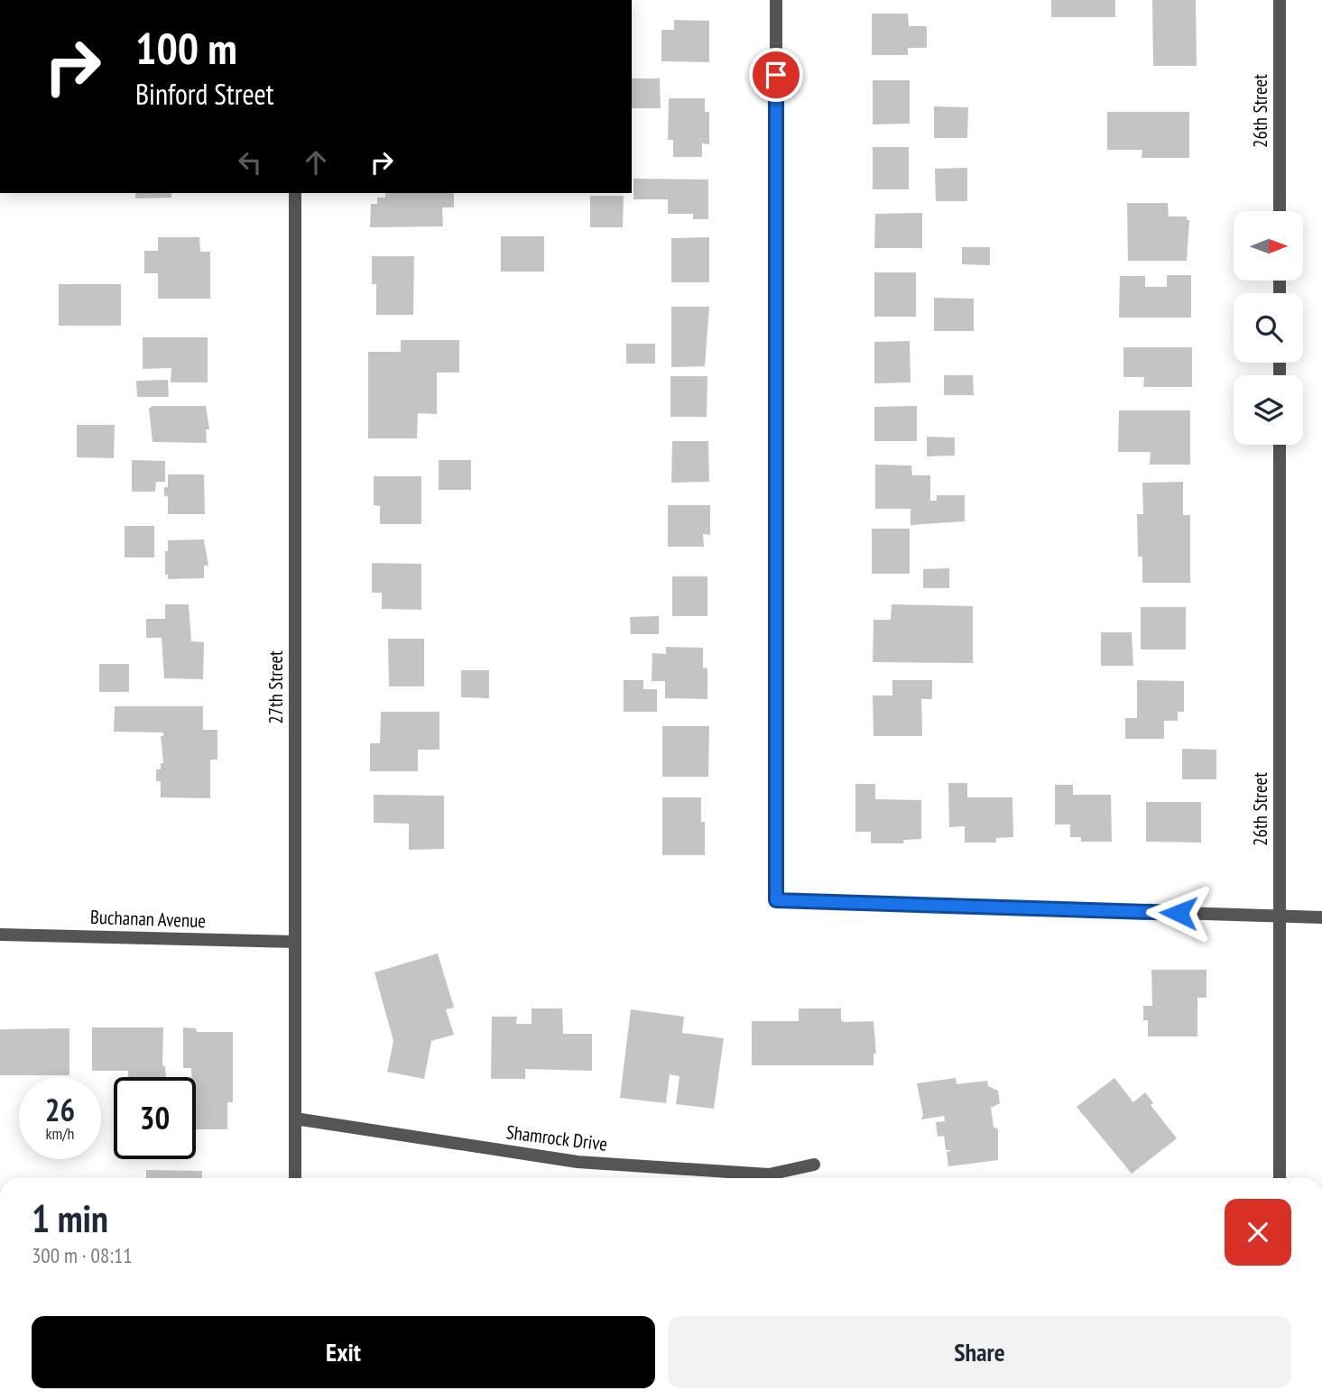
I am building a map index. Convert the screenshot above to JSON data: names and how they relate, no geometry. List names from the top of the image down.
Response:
{
  "streets": {
    "street": [
      "26th Street",
      "27th Street",
      "Buchanan Avenue",
      "Shamrock Drive"
    ]
  },
  "crossings": [
    ["27th Street", "Buchanan Avenue"],
    ["27th Street", "Shamrock Drive"]
  ],
  "north": "right",
  "page": {
    "turn": ["100 m", "Binford Street"],
    "speed": "26 km/h",
    "limit": "30",
    "heading": ["1 min", "300 m · 08:11"],
    "buttons": ["Exit", "Share"]
  }
}
